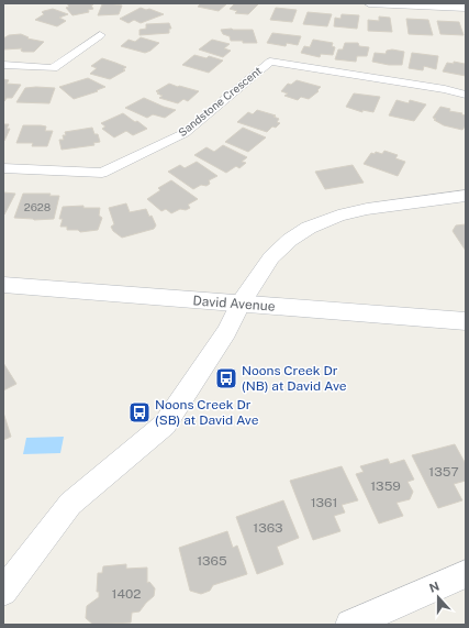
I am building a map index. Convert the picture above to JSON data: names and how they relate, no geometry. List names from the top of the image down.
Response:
{
  "streets": {
    "main road": ["David Avenue"],
    "street": ["Sandstone Crescent"]
  },
  "places": {
    "bus stop": ["Noons Creek Dr (NB) at David Ave", "Noons Creek Dr (SB) at David Ave"]
  },
  "house_numbers": [
    "2628",
    "1357",
    "1359",
    "1361",
    "1363",
    "1365",
    "1402"
  ],
  "north": "top"
}
